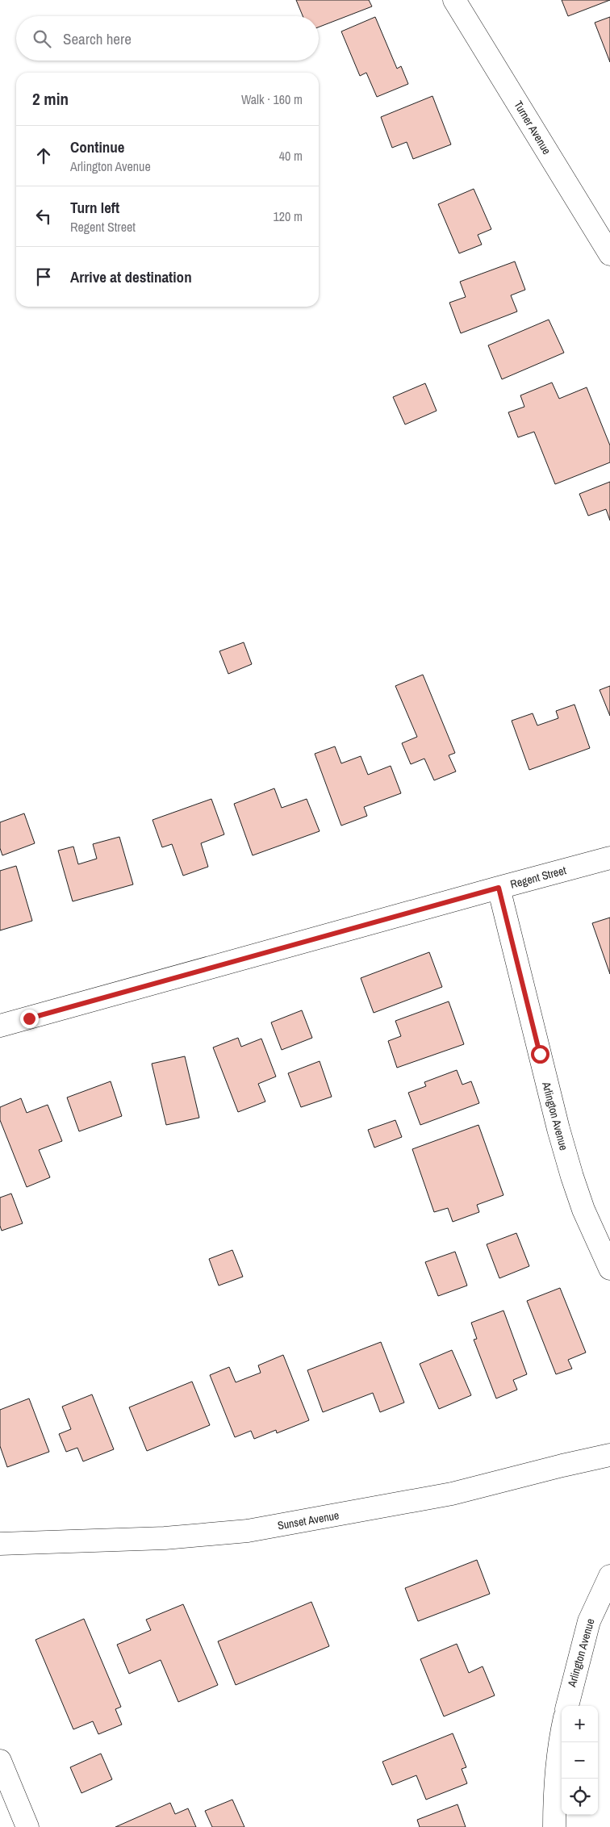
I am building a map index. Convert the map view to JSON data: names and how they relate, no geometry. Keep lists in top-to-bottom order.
{
  "streets": {
    "street": [
      "Turner Avenue",
      "Regent Street",
      "Arlington Avenue",
      "Sunset Avenue"
    ]
  },
  "crossings": [
    ["Regent Street", "Arlington Avenue"]
  ],
  "page": {
    "search": "Search here",
    "heading": ["2 min", "Walk · 160 m"],
    "list": [
      ["Continue", "Arlington Avenue", "40 m"],
      ["Turn left", "Regent Street", "120 m"],
      "Arrive at destination"
    ],
    "map_buttons": ["+", "−"]
  }
}
